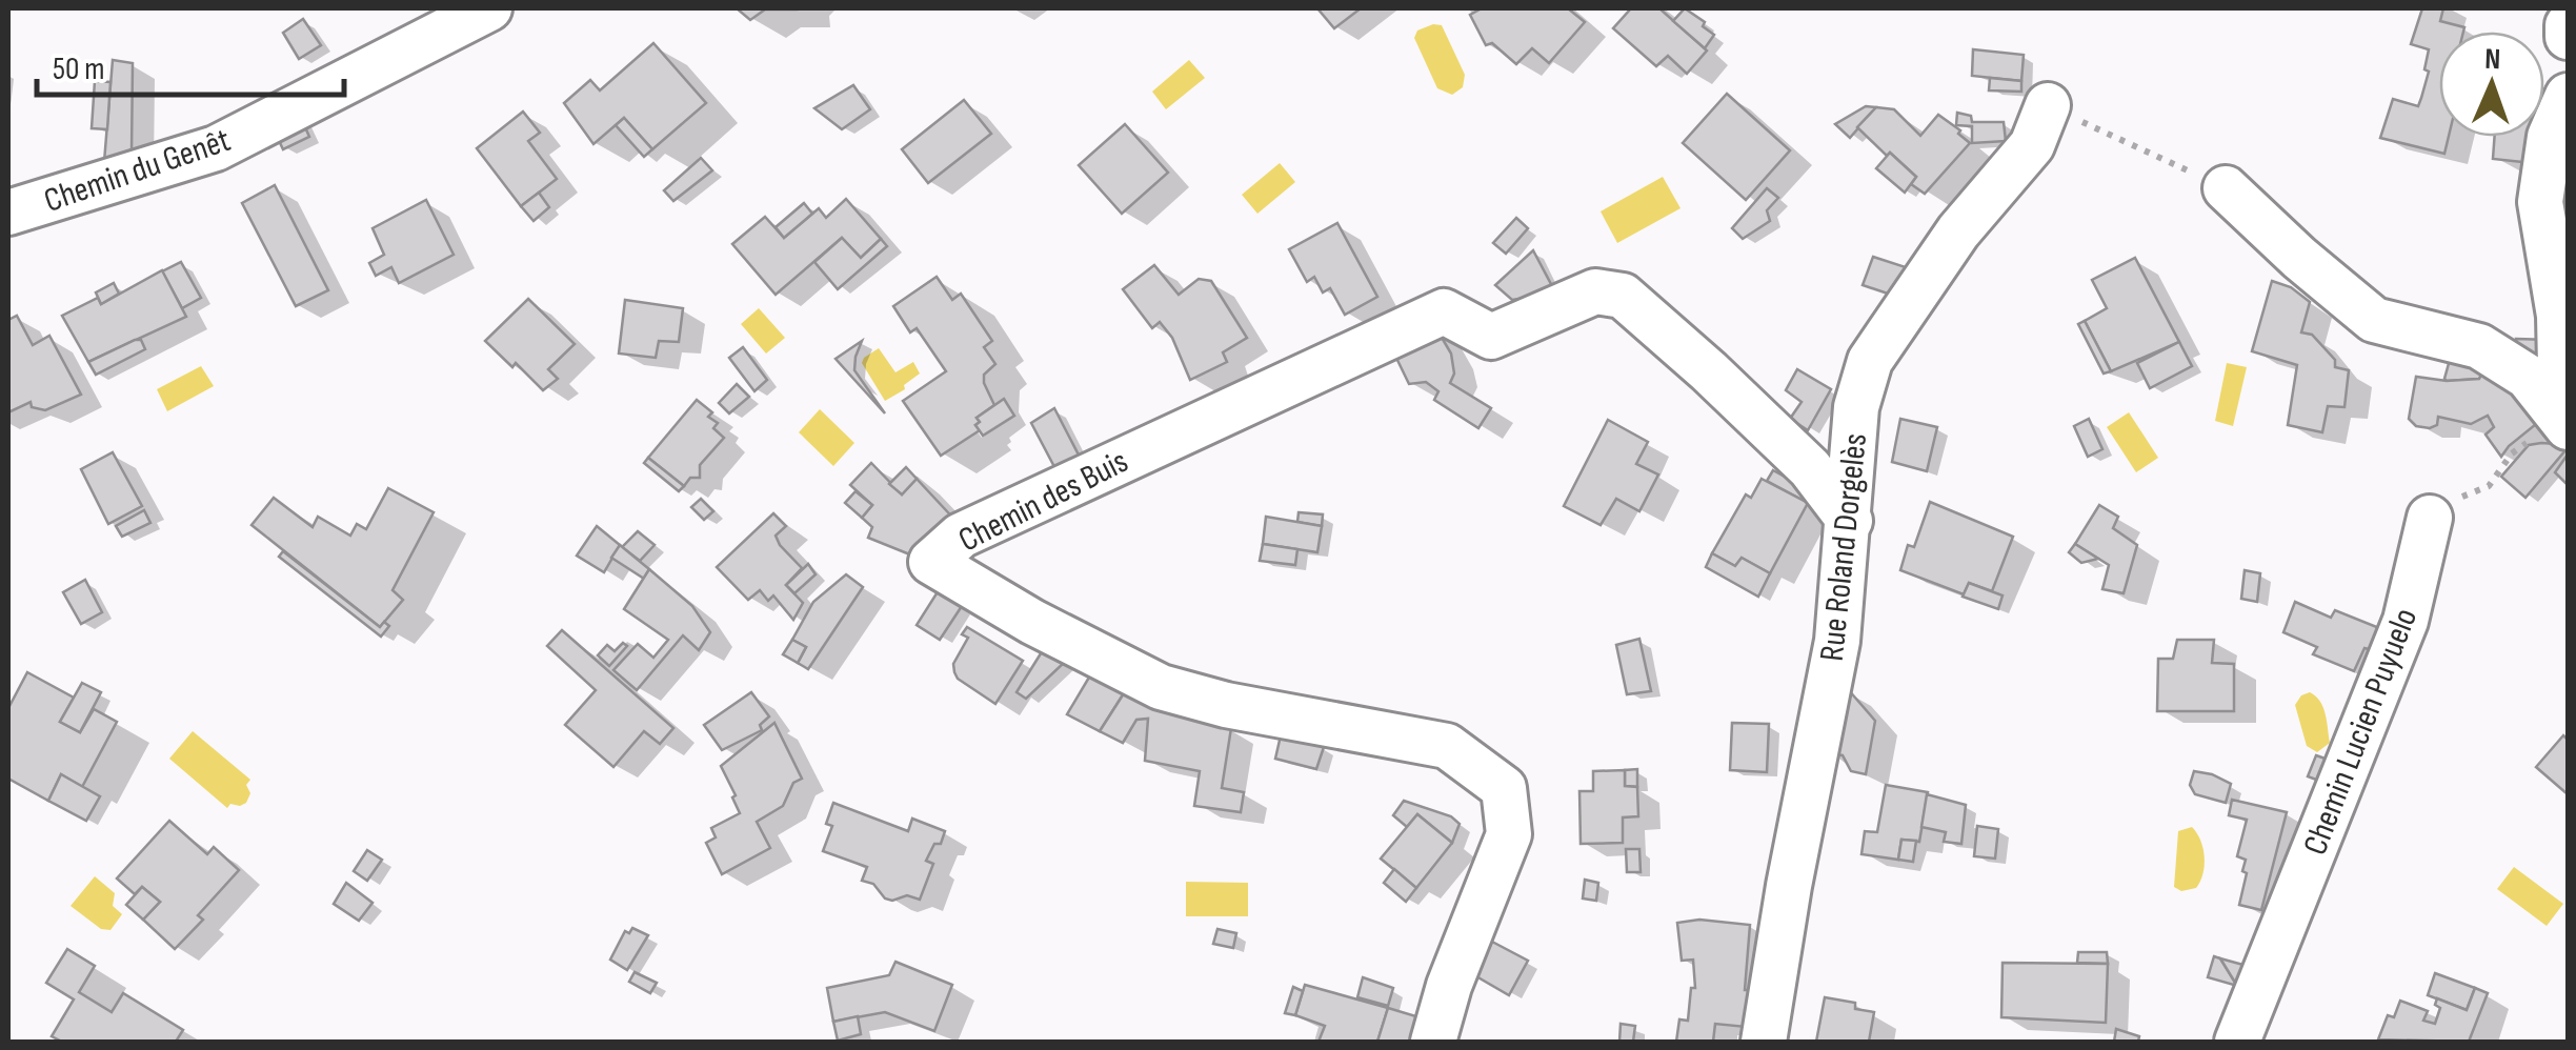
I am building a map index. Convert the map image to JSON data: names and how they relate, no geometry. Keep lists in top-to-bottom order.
{
  "streets": {
    "street": [
      "Chemin du Genêt",
      "Chemin des Buis",
      "Rue Roland Dorgelès",
      "Chemin Lucien Puyuelo"
    ]
  },
  "crossings": [
    ["Chemin des Buis", "Rue Roland Dorgelès"]
  ],
  "scale_bar": "50 m",
  "north": "top"
}
